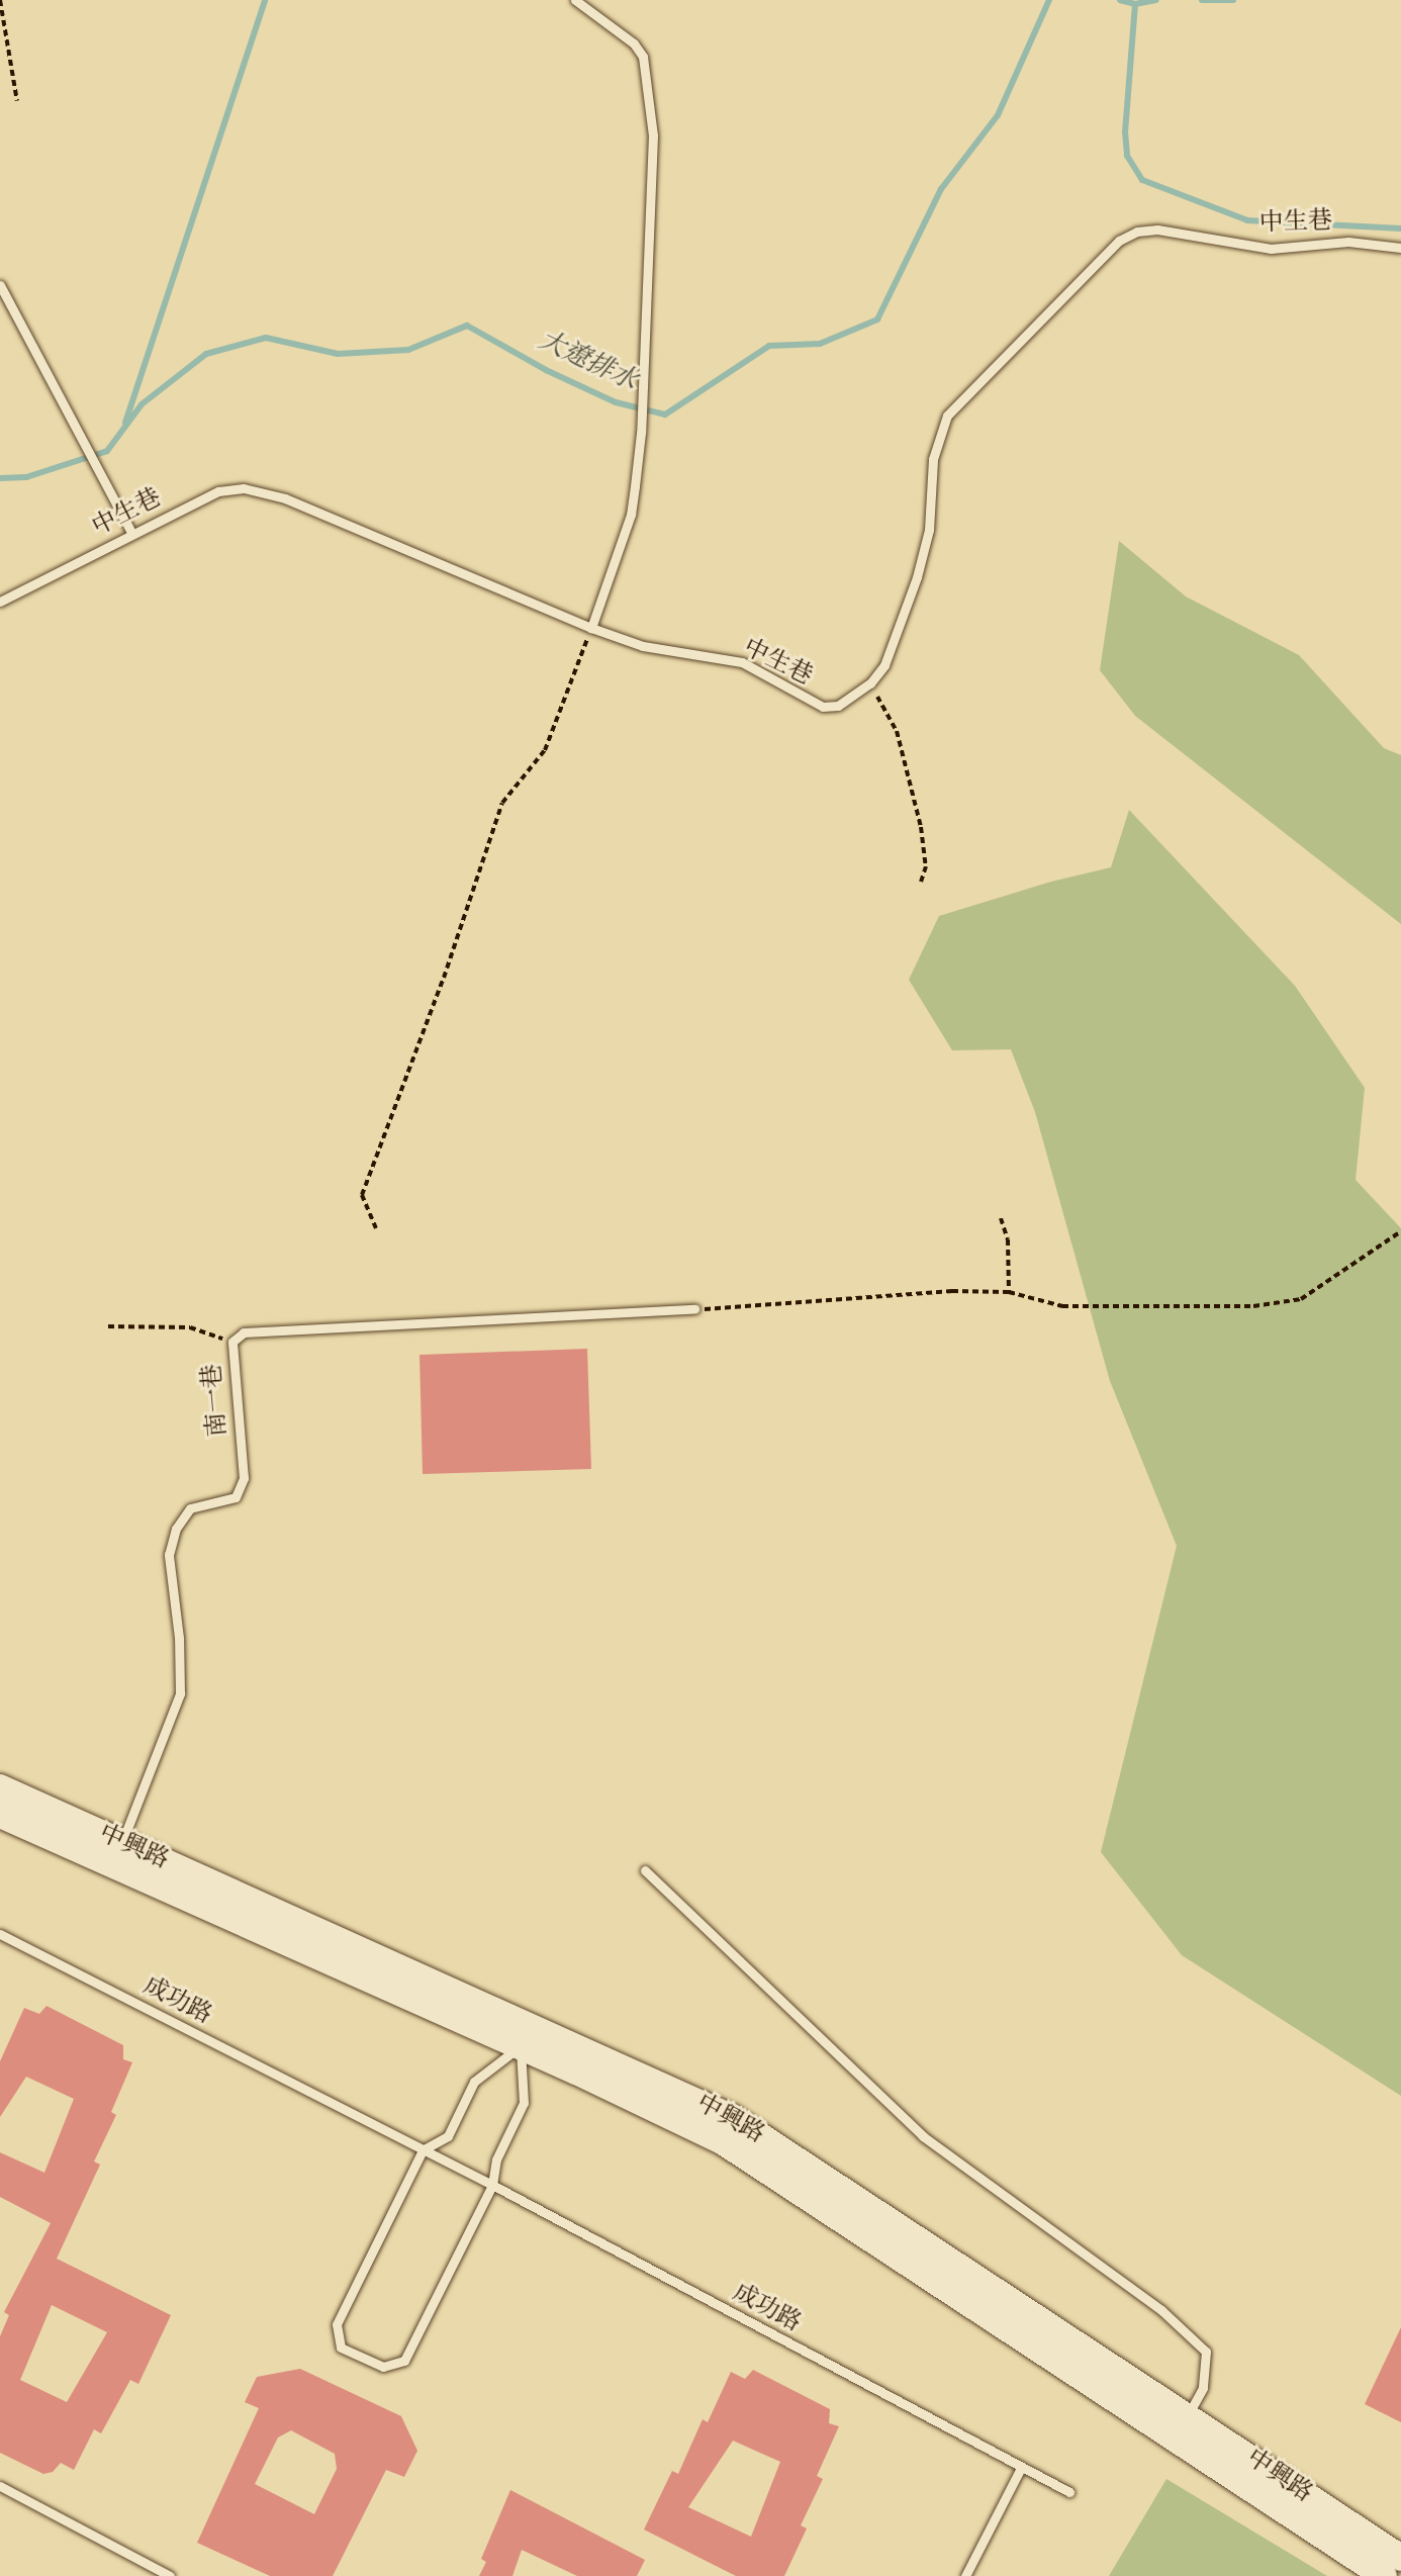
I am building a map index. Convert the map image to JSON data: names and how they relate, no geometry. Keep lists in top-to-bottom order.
{
  "streets": {
    "main road": ["中興路"],
    "lane": ["中生巷", "南一巷", "成功路"]
  },
  "crossings": [
    ["南一巷", "中興路"]
  ],
  "water": ["大遼排水"]
}
